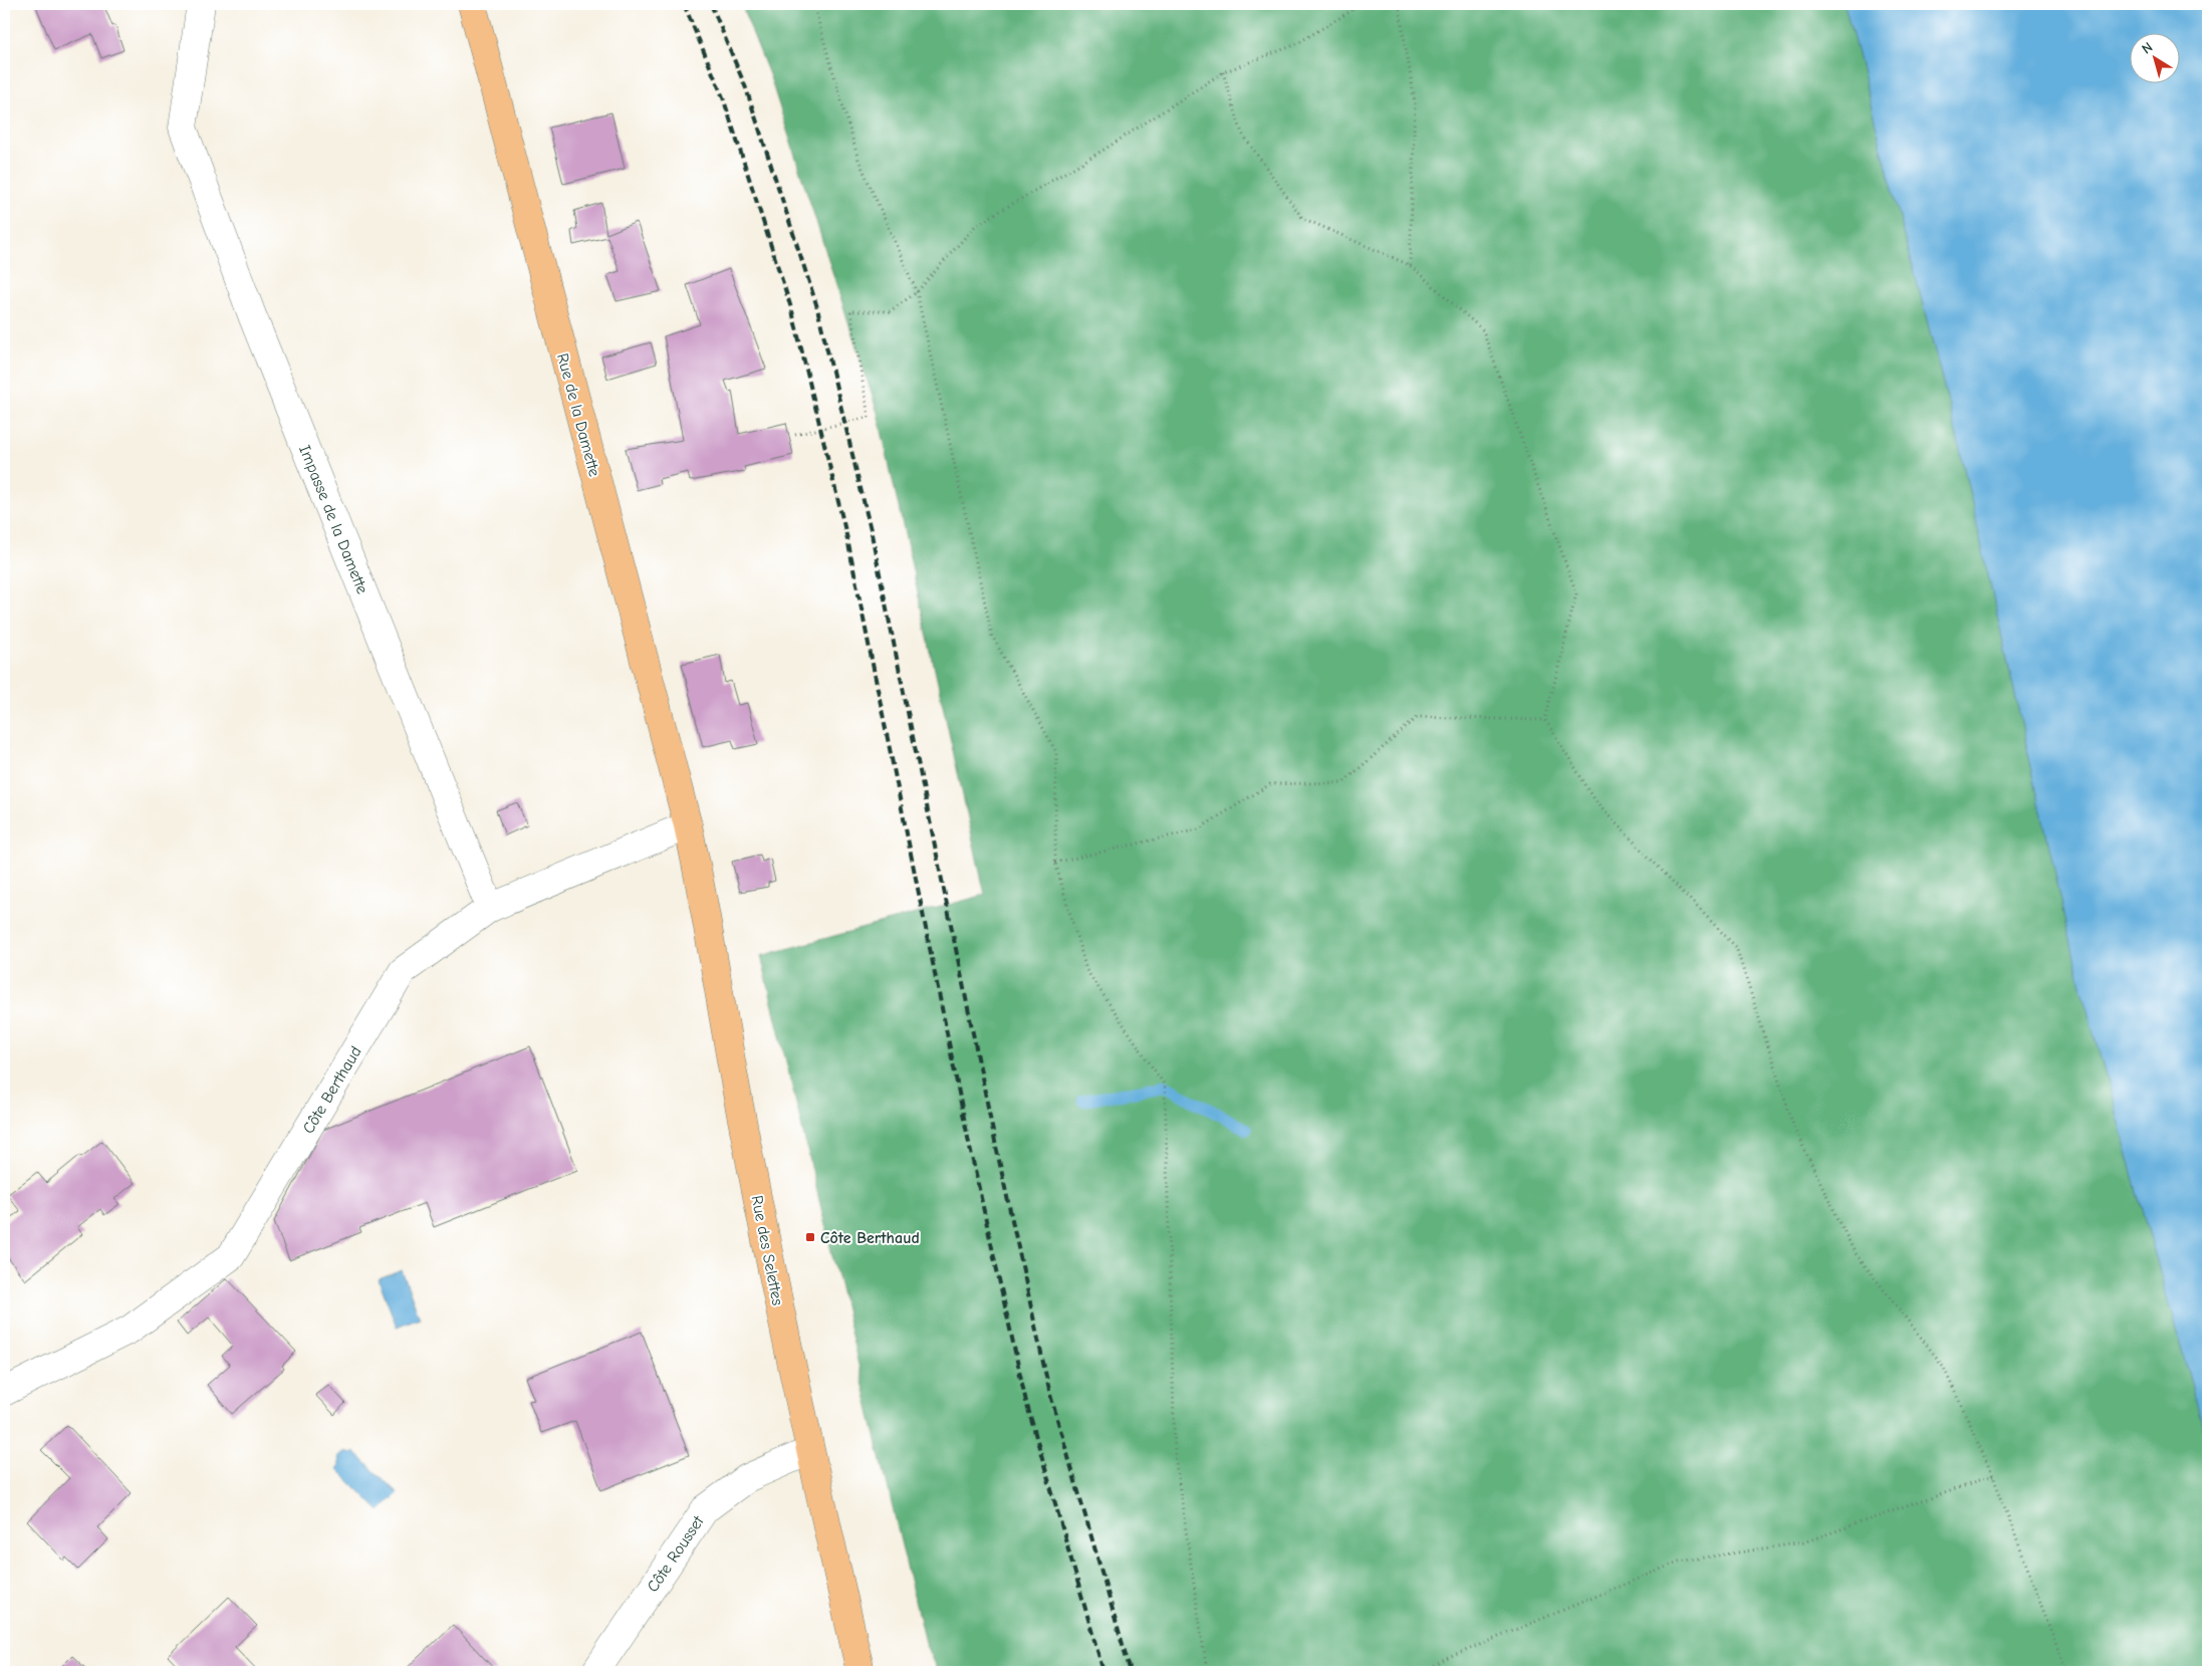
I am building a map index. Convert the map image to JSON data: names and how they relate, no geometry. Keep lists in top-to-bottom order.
{
  "streets": {
    "main road": ["Rue de la Damette", "Rue des Selettes"],
    "street": ["Impasse de la Damette", "Côte Berthaud", "Côte Rousset"]
  },
  "crossings": [
    ["Rue de la Damette", "Côte Berthaud"],
    ["Rue de la Damette", "Rue des Selettes"],
    ["Impasse de la Damette", "Côte Berthaud"],
    ["Côte Berthaud", "Rue des Selettes"],
    ["Rue des Selettes", "Côte Rousset"]
  ],
  "places": {
    "transit": ["Côte Berthaud"]
  },
  "north": "top left"
}
